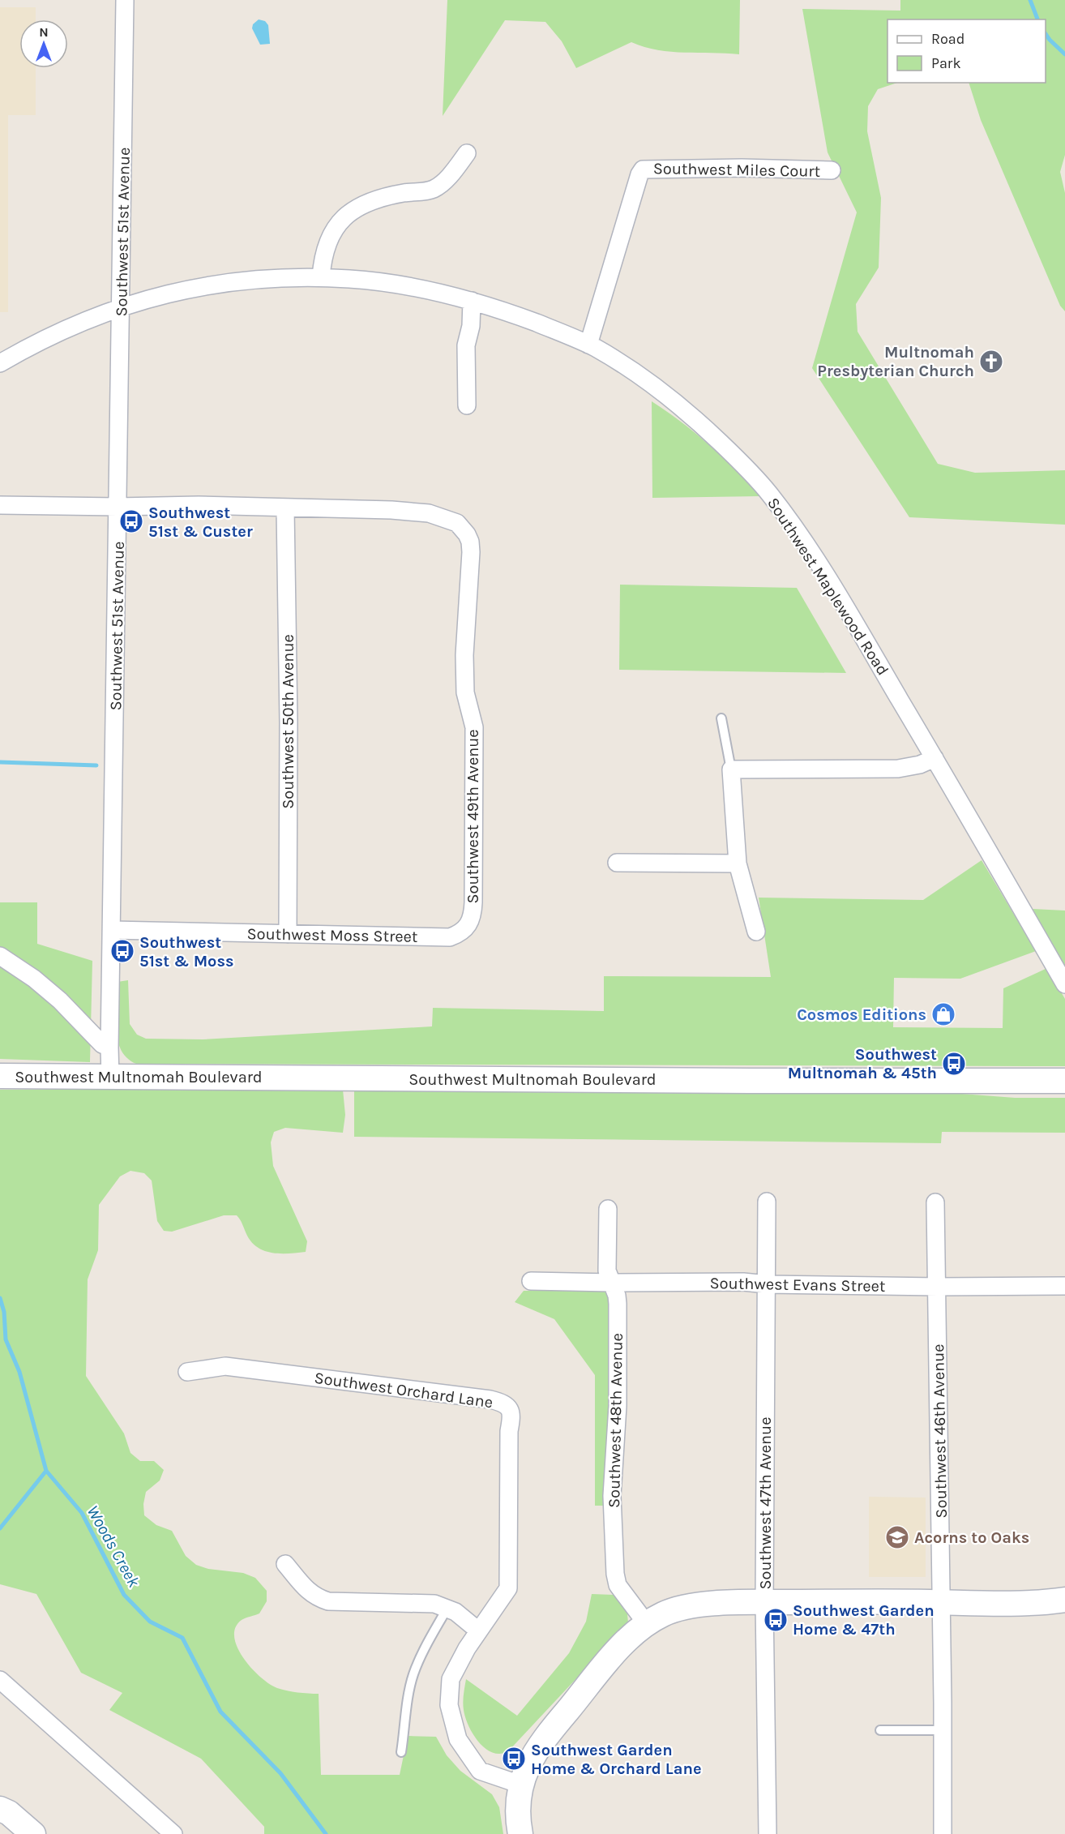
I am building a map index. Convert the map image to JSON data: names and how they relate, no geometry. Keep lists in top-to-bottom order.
{
  "streets": {
    "main road": ["Southwest Multnomah Boulevard"],
    "street": [
      "Southwest Miles Court",
      "Southwest 51st Avenue",
      "Southwest Maplewood Road",
      "Southwest 50th Avenue",
      "Southwest 49th Avenue",
      "Southwest Moss Street",
      "Southwest Evans Street",
      "Southwest Orchard Lane",
      "Southwest 48th Avenue",
      "Southwest 46th Avenue",
      "Southwest 47th Avenue"
    ]
  },
  "crossings": [
    ["Southwest Miles Court", "Southwest Maplewood Road"],
    ["Southwest 51st Avenue", "Southwest Maplewood Road"],
    ["Southwest 51st Avenue", "Southwest Moss Street"],
    ["Southwest 51st Avenue", "Southwest Multnomah Boulevard"],
    ["Southwest 50th Avenue", "Southwest 49th Avenue"],
    ["Southwest 50th Avenue", "Southwest Moss Street"],
    ["Southwest 49th Avenue", "Southwest Moss Street"],
    ["Southwest Evans Street", "Southwest 48th Avenue"],
    ["Southwest Evans Street", "Southwest 46th Avenue"],
    ["Southwest Evans Street", "Southwest 47th Avenue"]
  ],
  "water": ["Woods Creek"],
  "places": {
    "church": ["Multnomah Presbyterian Church"],
    "bus stop": [
      "Southwest 51st & Custer",
      "Southwest 51st & Moss",
      "Southwest Multnomah & 45th",
      "Southwest Garden Home & 47th",
      "Southwest Garden Home & Orchard Lane"
    ],
    "shop": ["Cosmos Editions"],
    "school or university": ["Acorns to Oaks"]
  },
  "legend": ["Road", "Park"],
  "north": "top"
}
